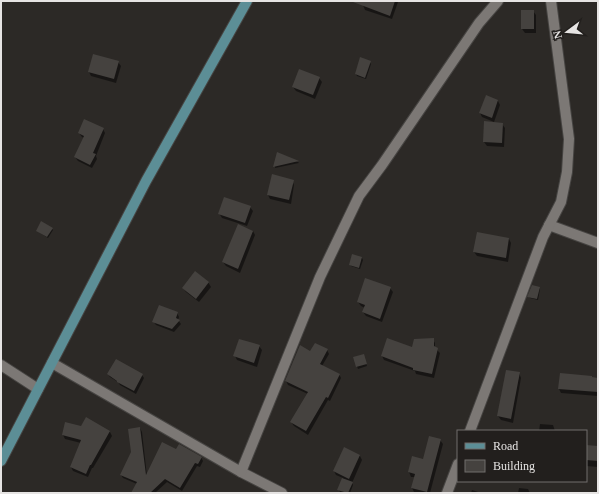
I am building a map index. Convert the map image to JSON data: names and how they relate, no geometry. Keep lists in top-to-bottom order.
{
  "legend": ["Road", "Building"],
  "north": "left"
}
